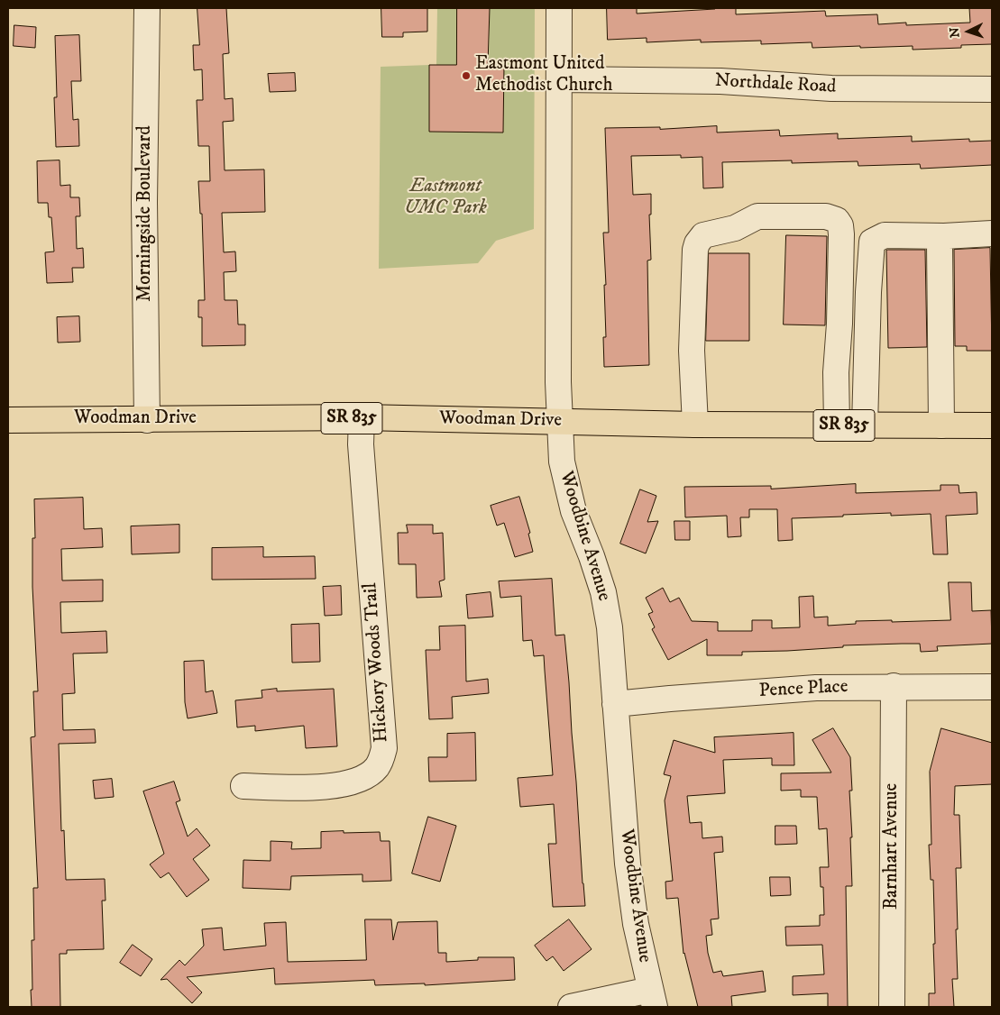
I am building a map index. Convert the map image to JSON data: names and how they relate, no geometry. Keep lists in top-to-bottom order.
{
  "streets": {
    "main road": ["SR 835", "Woodman Drive"],
    "street": [
      "Northdale Road",
      "Morningside Boulevard",
      "Woodbine Avenue",
      "Hickory Woods Trail",
      "Pence Place",
      "Barnhart Avenue"
    ]
  },
  "crossings": [
    ["Northdale Road", "Woodbine Avenue"],
    ["Morningside Boulevard", "Woodman Drive"],
    ["Woodman Drive", "Woodbine Avenue"],
    ["Woodman Drive", "Hickory Woods Trail"],
    ["Woodbine Avenue", "Pence Place"],
    ["Pence Place", "Barnhart Avenue"]
  ],
  "parks": ["Eastmont UMC Park"],
  "places": ["Eastmont United Methodist Church"],
  "north": "left"
}
